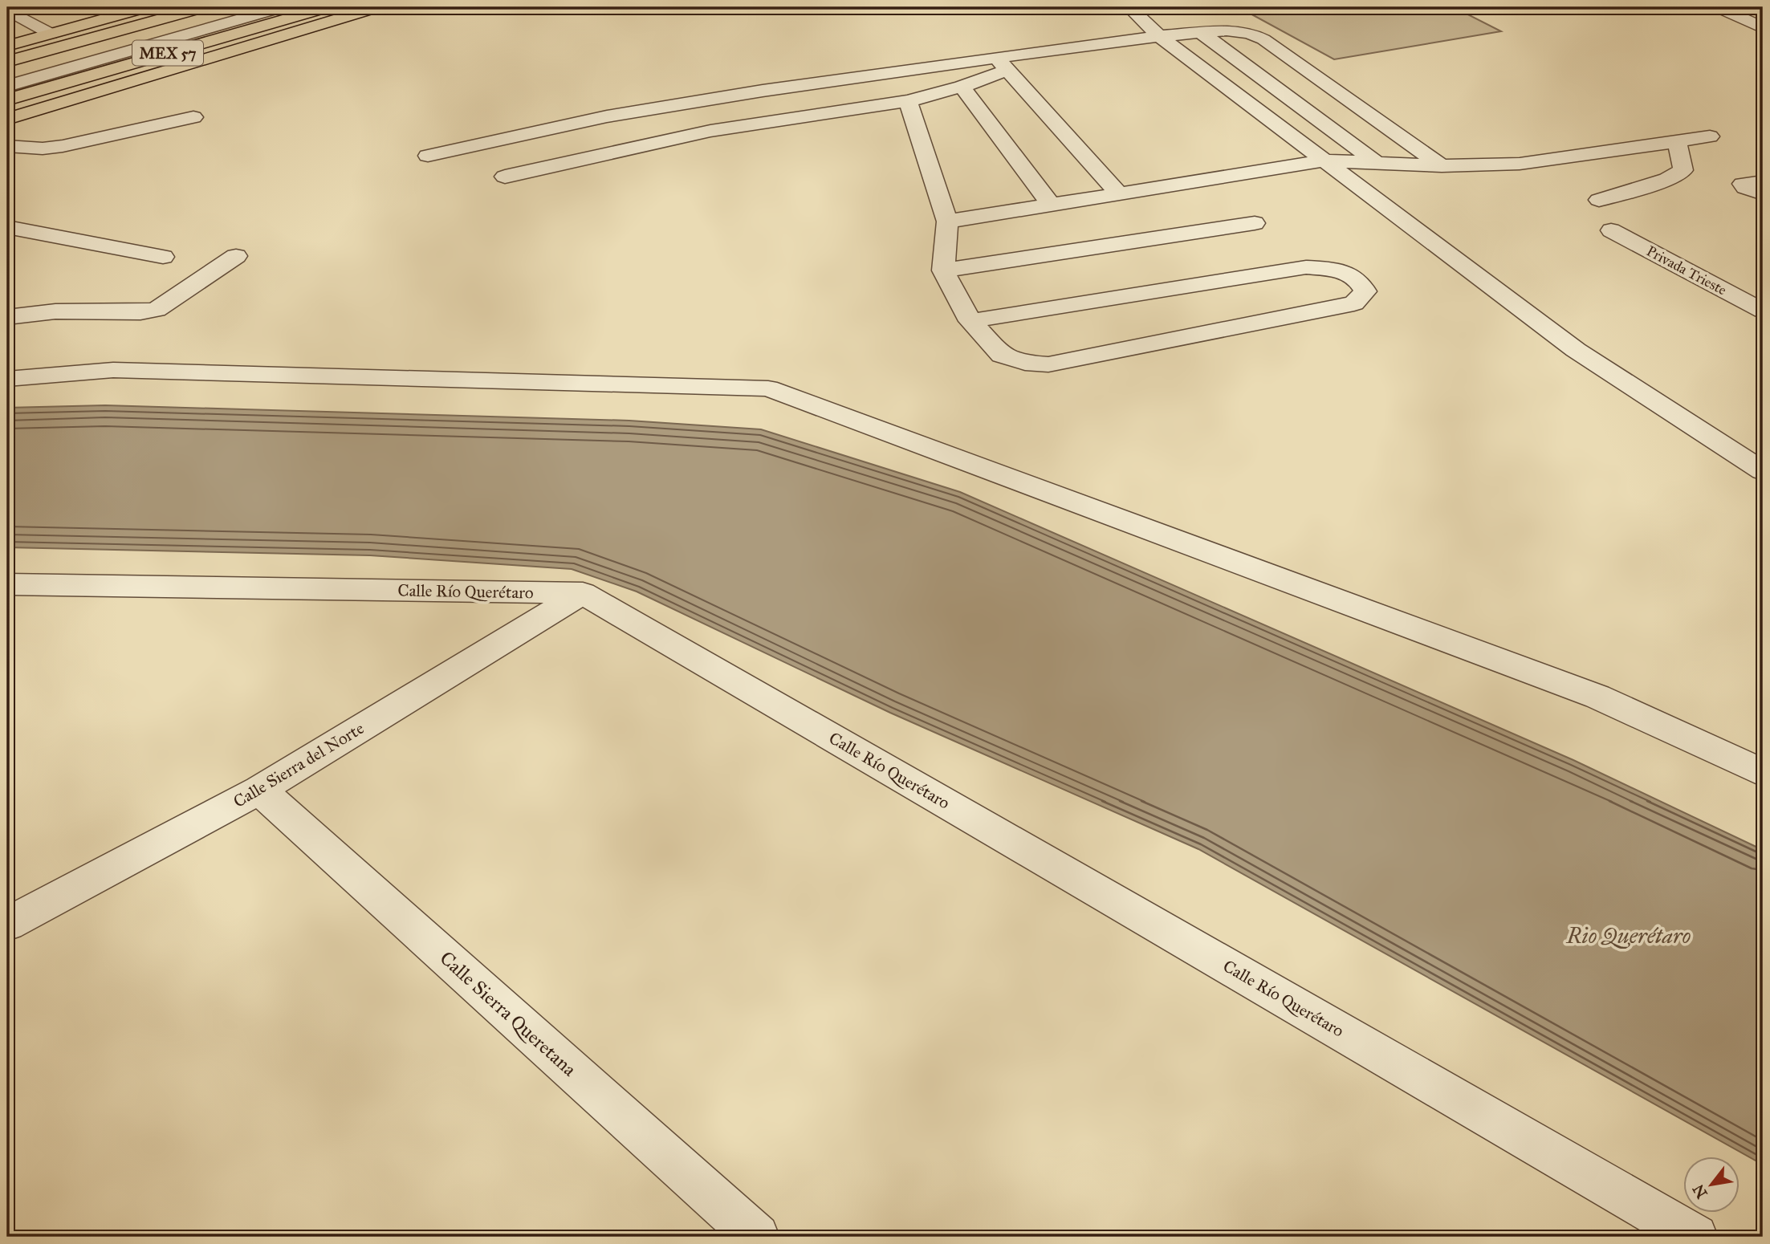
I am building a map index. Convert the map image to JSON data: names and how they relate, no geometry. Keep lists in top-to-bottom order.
{
  "streets": {
    "main road": ["MEX 57"],
    "street": [
      "Privada Trieste",
      "Calle Río Querétaro",
      "Calle Sierra del Norte",
      "Calle Sierra Queretana"
    ]
  },
  "crossings": [
    ["Calle Río Querétaro", "Calle Sierra del Norte"],
    ["Calle Sierra del Norte", "Calle Sierra Queretana"]
  ],
  "water": ["Rio Querétaro"],
  "north": "bottom left"
}
